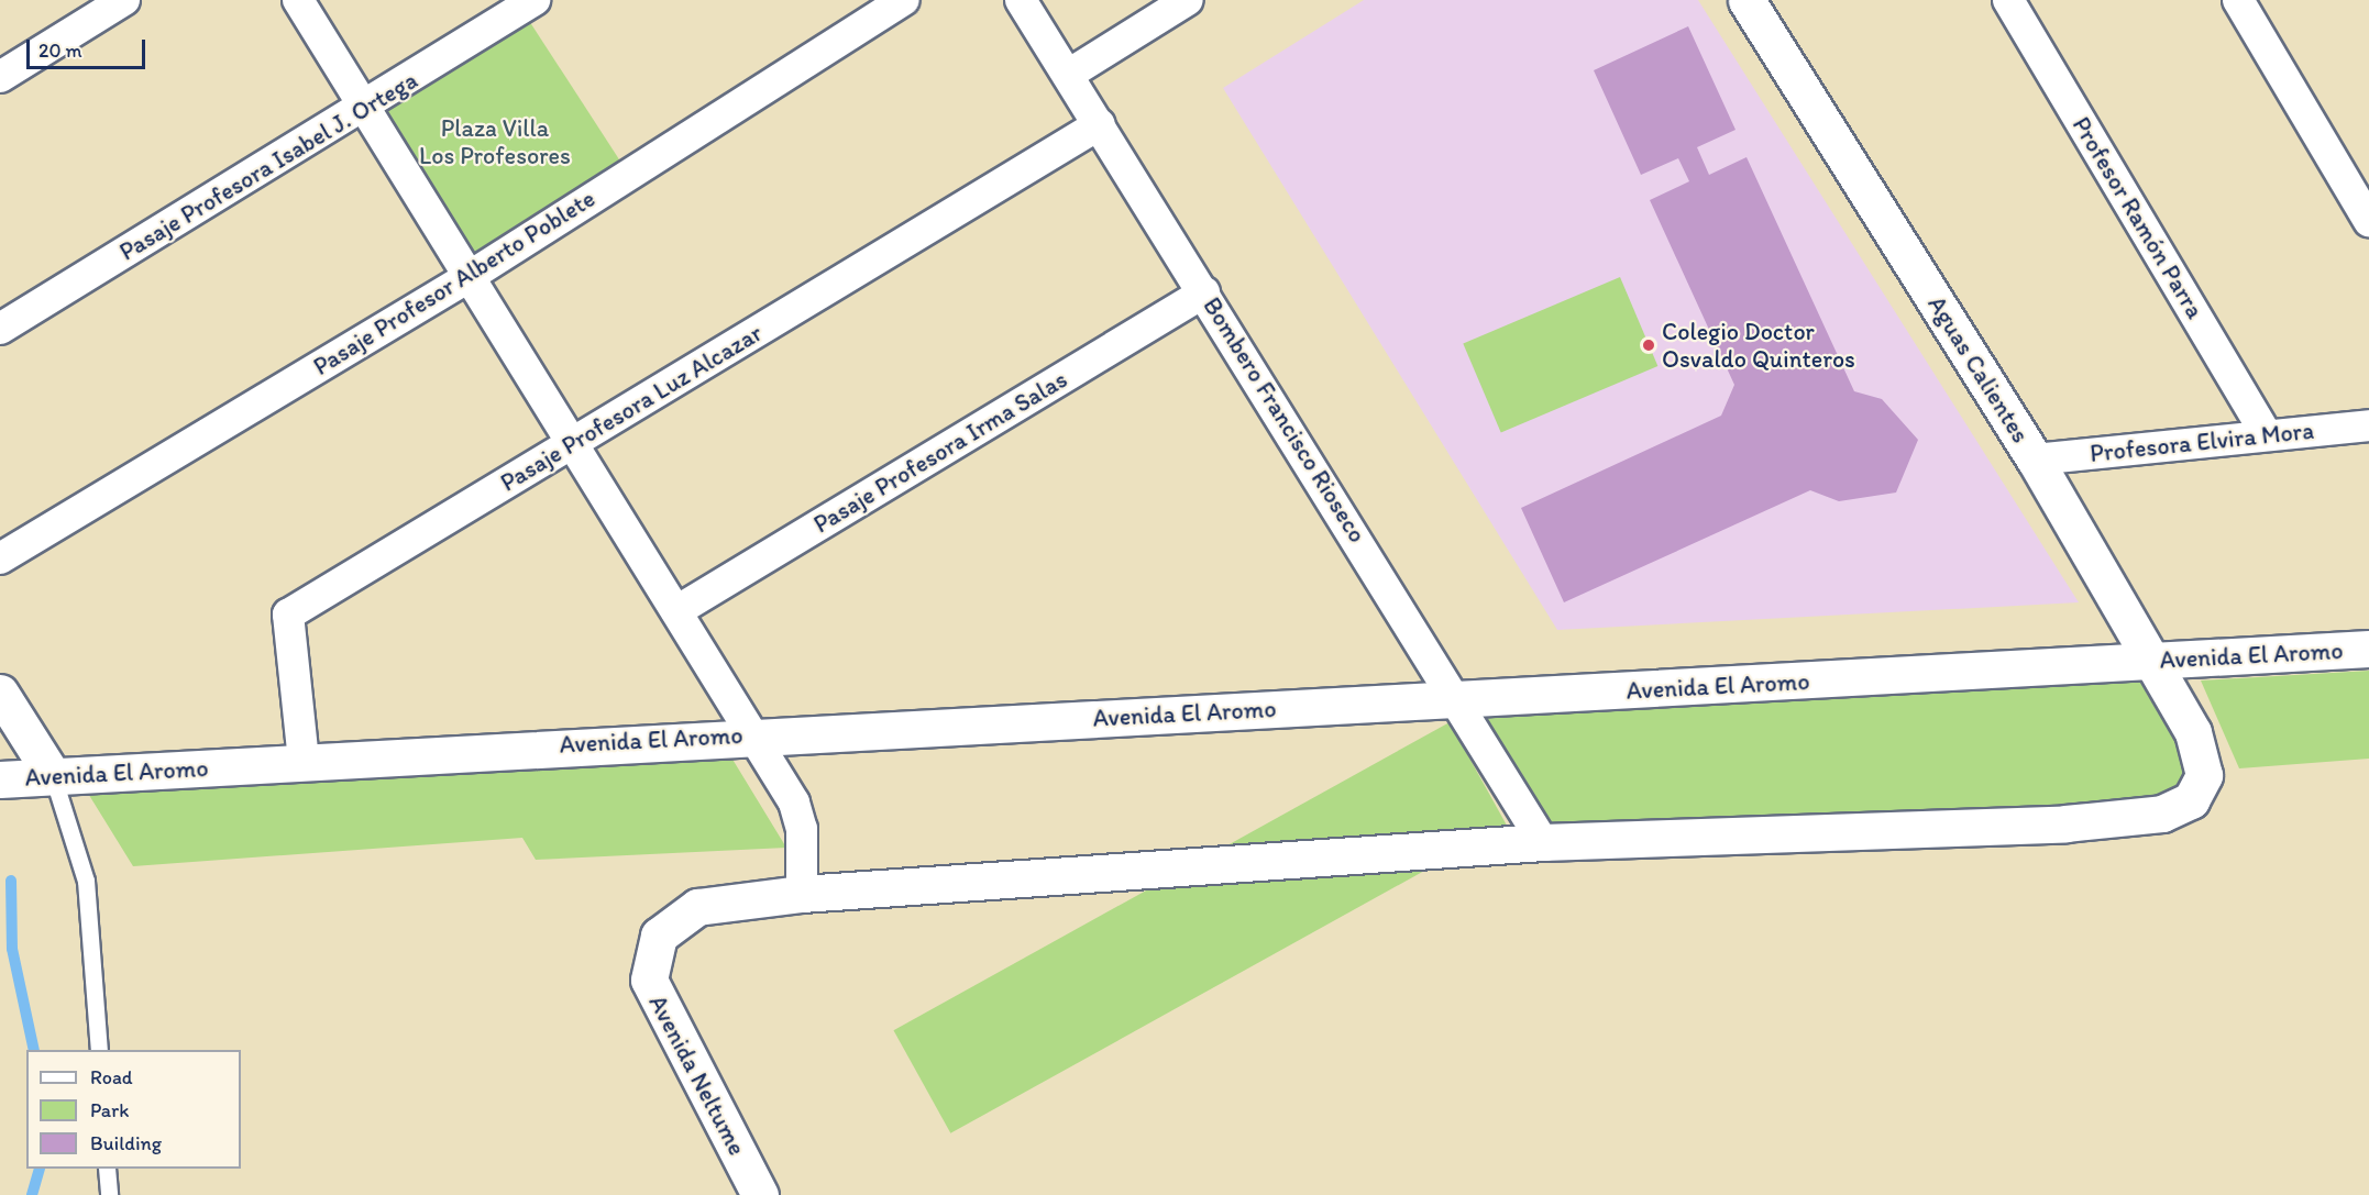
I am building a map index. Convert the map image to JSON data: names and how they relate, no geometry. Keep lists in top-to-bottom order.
{
  "streets": {
    "street": [
      "Pasaje Profesora Isabel J. Ortega",
      "Profesor Ramón Parra",
      "Pasaje Profesor Alberto Poblete",
      "Aguas Calientes",
      "Pasaje Profesora Luz Alcazar",
      "Bombero Francisco Rioseco",
      "Profesora Elvira Mora",
      "Pasaje Profesora Irma Salas",
      "Avenida El Aromo",
      "Avenida Neltume"
    ]
  },
  "crossings": [
    ["Profesor Ramón Parra", "Profesora Elvira Mora"],
    ["Aguas Calientes", "Bombero Francisco Rioseco"],
    ["Aguas Calientes", "Profesora Elvira Mora"],
    ["Aguas Calientes", "Avenida El Aromo"],
    ["Pasaje Profesora Luz Alcazar", "Bombero Francisco Rioseco"],
    ["Pasaje Profesora Luz Alcazar", "Avenida El Aromo"],
    ["Bombero Francisco Rioseco", "Pasaje Profesora Irma Salas"],
    ["Bombero Francisco Rioseco", "Avenida El Aromo"]
  ],
  "parks": ["Plaza Villa Los Profesores"],
  "places": ["Colegio Doctor Osvaldo Quinteros"],
  "legend": ["Road", "Park", "Building"],
  "scale_bar": "20 m"
}
